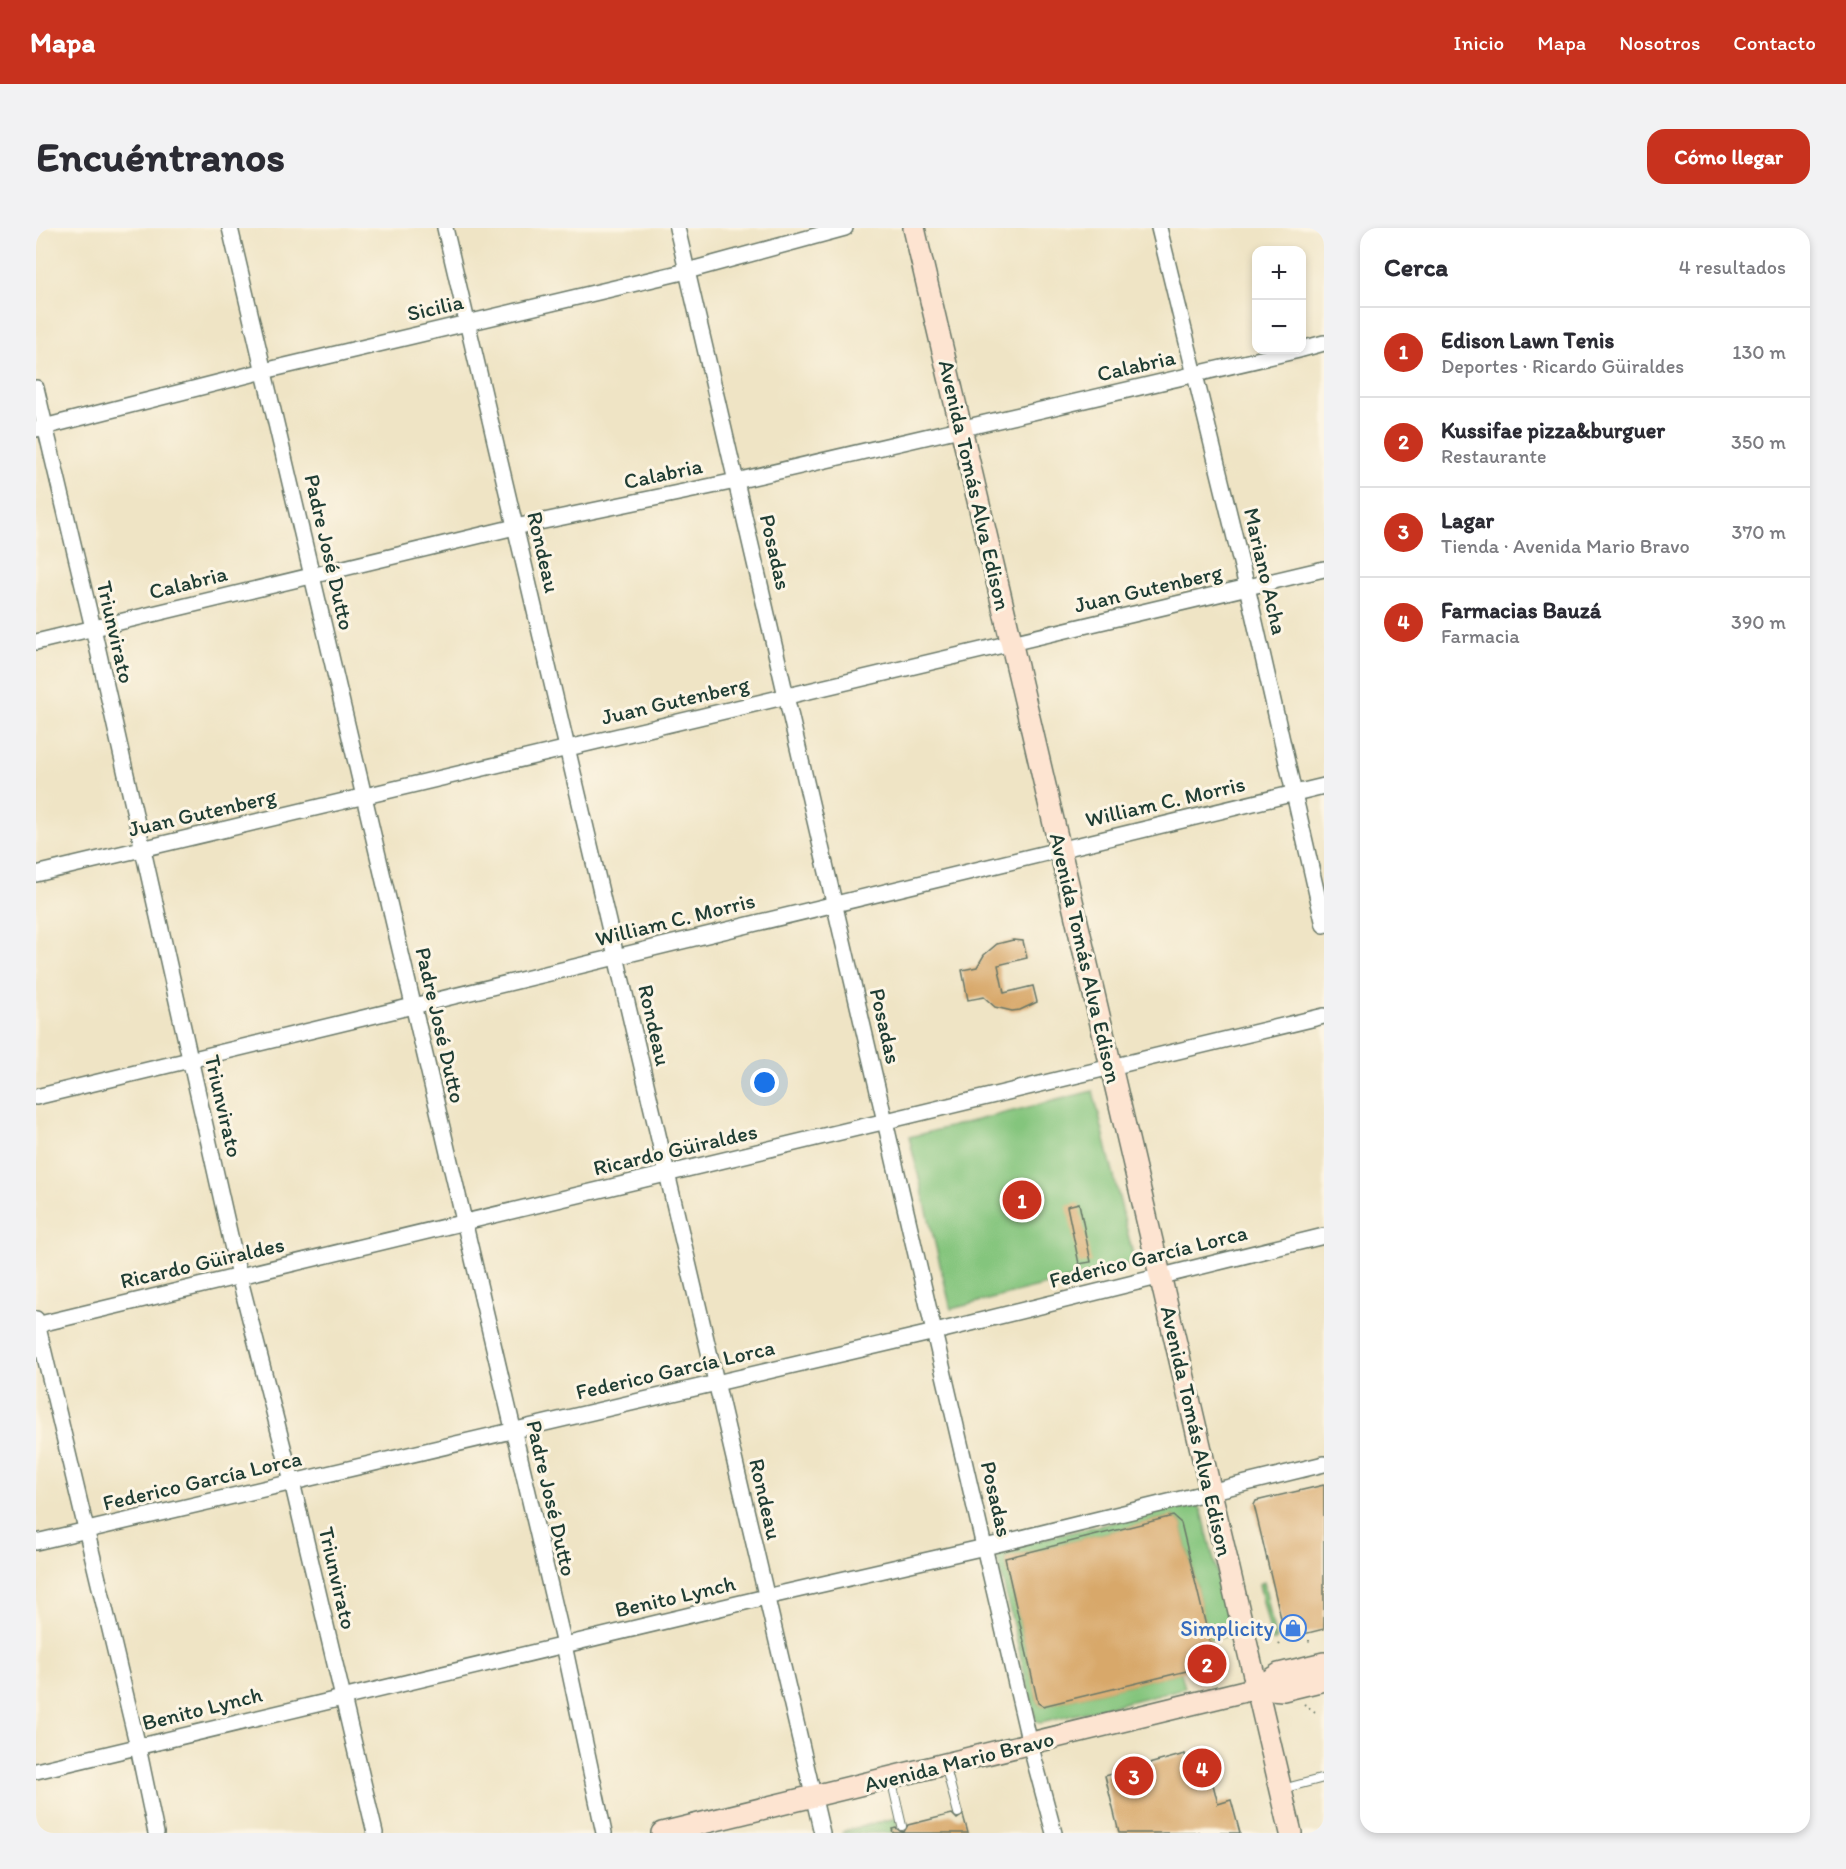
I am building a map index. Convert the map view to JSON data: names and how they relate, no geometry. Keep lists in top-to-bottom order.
{
  "streets": {
    "main road": ["Avenida Tomás Alva Edison", "Avenida Mario Bravo"],
    "street": [
      "Sicilia",
      "Calabria",
      "Padre José Dutto",
      "Rondeau",
      "Posadas",
      "Mariano Acha",
      "Juan Gutenberg",
      "Triunvirato",
      "William C. Morris",
      "Ricardo Güiraldes",
      "Federico García Lorca",
      "Benito Lynch"
    ]
  },
  "crossings": [
    ["Sicilia", "Padre José Dutto"],
    ["Sicilia", "Rondeau"],
    ["Sicilia", "Posadas"],
    ["Sicilia", "Triunvirato"],
    ["Calabria", "Avenida Tomás Alva Edison"],
    ["Calabria", "Padre José Dutto"],
    ["Calabria", "Rondeau"],
    ["Calabria", "Posadas"],
    ["Calabria", "Mariano Acha"],
    ["Calabria", "Triunvirato"],
    ["Avenida Tomás Alva Edison", "Juan Gutenberg"],
    ["Avenida Tomás Alva Edison", "William C. Morris"],
    ["Avenida Tomás Alva Edison", "Ricardo Güiraldes"],
    ["Avenida Tomás Alva Edison", "Federico García Lorca"],
    ["Avenida Tomás Alva Edison", "Benito Lynch"],
    ["Avenida Tomás Alva Edison", "Avenida Mario Bravo"],
    ["Padre José Dutto", "Juan Gutenberg"],
    ["Padre José Dutto", "William C. Morris"],
    ["Padre José Dutto", "Ricardo Güiraldes"],
    ["Padre José Dutto", "Federico García Lorca"],
    ["Padre José Dutto", "Benito Lynch"],
    ["Rondeau", "Juan Gutenberg"],
    ["Rondeau", "William C. Morris"],
    ["Rondeau", "Ricardo Güiraldes"],
    ["Rondeau", "Federico García Lorca"],
    ["Rondeau", "Benito Lynch"],
    ["Rondeau", "Avenida Mario Bravo"],
    ["Posadas", "Juan Gutenberg"],
    ["Posadas", "William C. Morris"],
    ["Posadas", "Ricardo Güiraldes"],
    ["Posadas", "Federico García Lorca"],
    ["Posadas", "Benito Lynch"],
    ["Posadas", "Avenida Mario Bravo"],
    ["Mariano Acha", "Juan Gutenberg"],
    ["Mariano Acha", "William C. Morris"],
    ["Juan Gutenberg", "Triunvirato"],
    ["Triunvirato", "William C. Morris"],
    ["Triunvirato", "Ricardo Güiraldes"],
    ["Triunvirato", "Federico García Lorca"],
    ["Triunvirato", "Benito Lynch"]
  ],
  "places": {
    "shop": ["Simplicity"]
  },
  "page": {
    "header": "Mapa",
    "nav": [
      "Inicio",
      "Mapa",
      "Nosotros",
      "Contacto"
    ],
    "buttons": "Cómo llegar",
    "title": "Encuéntranos",
    "heading": ["Cerca", "4 resultados"],
    "map_buttons": ["+", "−"],
    "list": [
      {
        "mark": "1",
        "name": "Edison Lawn Tenis",
        "note": "Deportes · Ricardo Güiraldes",
        "value": "130 m"
      },
      {
        "mark": "2",
        "name": "Kussifae pizza&burguer",
        "note": "Restaurante",
        "value": "350 m"
      },
      {
        "mark": "3",
        "name": "Lagar",
        "note": "Tienda · Avenida Mario Bravo",
        "value": "370 m"
      },
      {
        "mark": "4",
        "name": "Farmacias Bauzá",
        "note": "Farmacia",
        "value": "390 m"
      }
    ],
    "pins": [
      "1",
      "2",
      "4",
      "3"
    ]
  }
}
